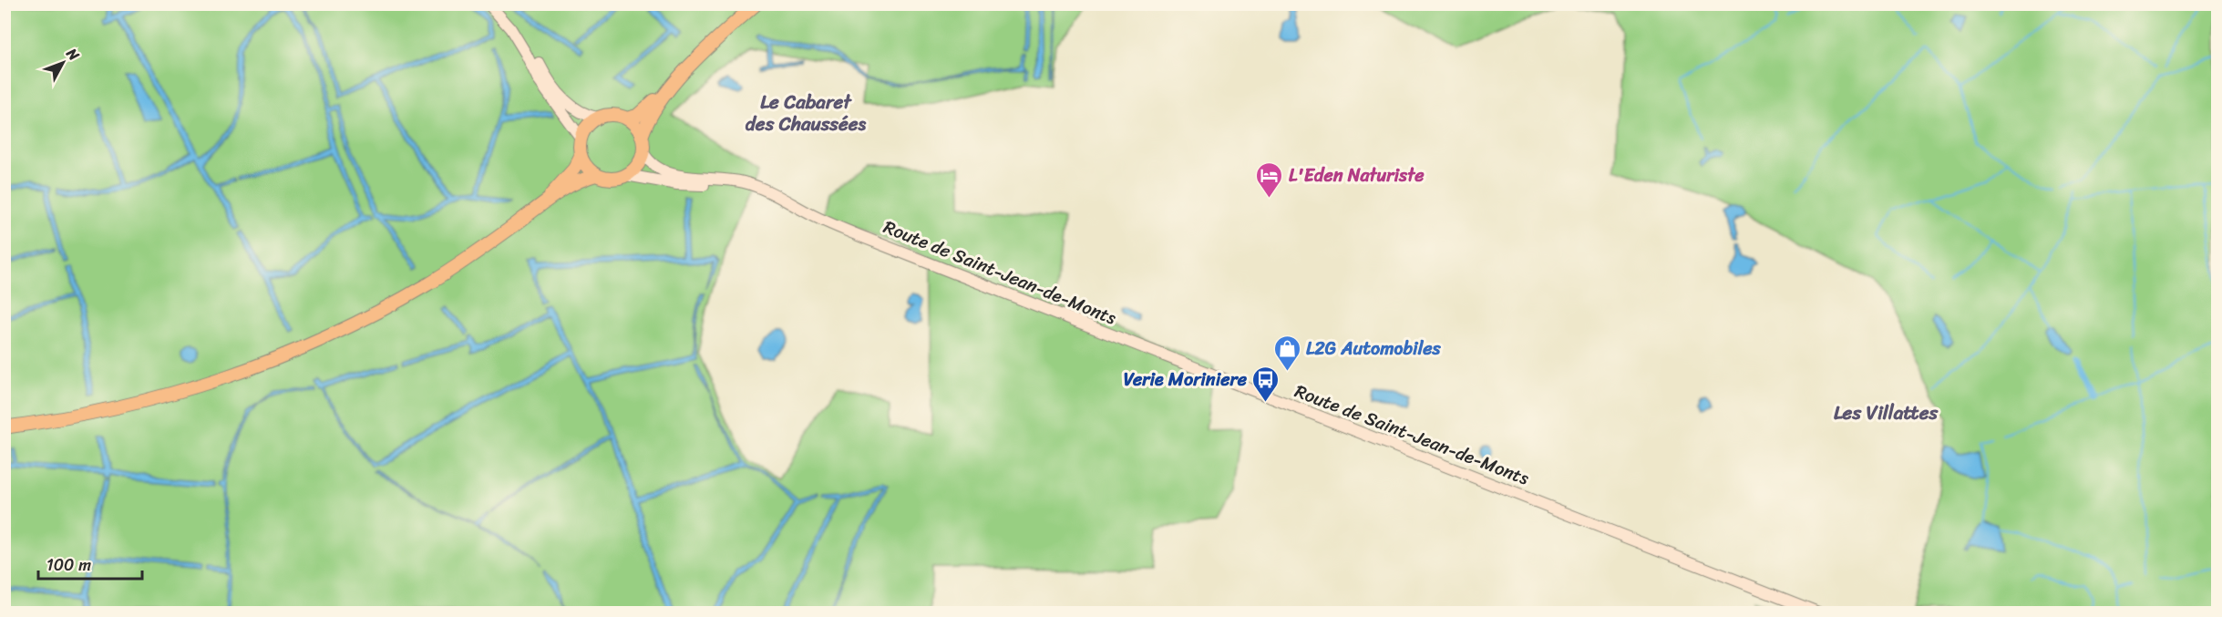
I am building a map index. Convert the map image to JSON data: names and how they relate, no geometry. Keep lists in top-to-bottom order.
{
  "streets": {
    "main road": ["Route de Saint-Jean-de-Monts"]
  },
  "districts": ["Le Cabaret des Chaussées", "Les Villattes"],
  "places": {
    "hotel": ["L'Eden Naturiste"],
    "shop": ["L2G Automobiles"],
    "bus stop": ["Verie Moriniere"]
  },
  "scale_bar": "100 m",
  "north": "top right"
}
